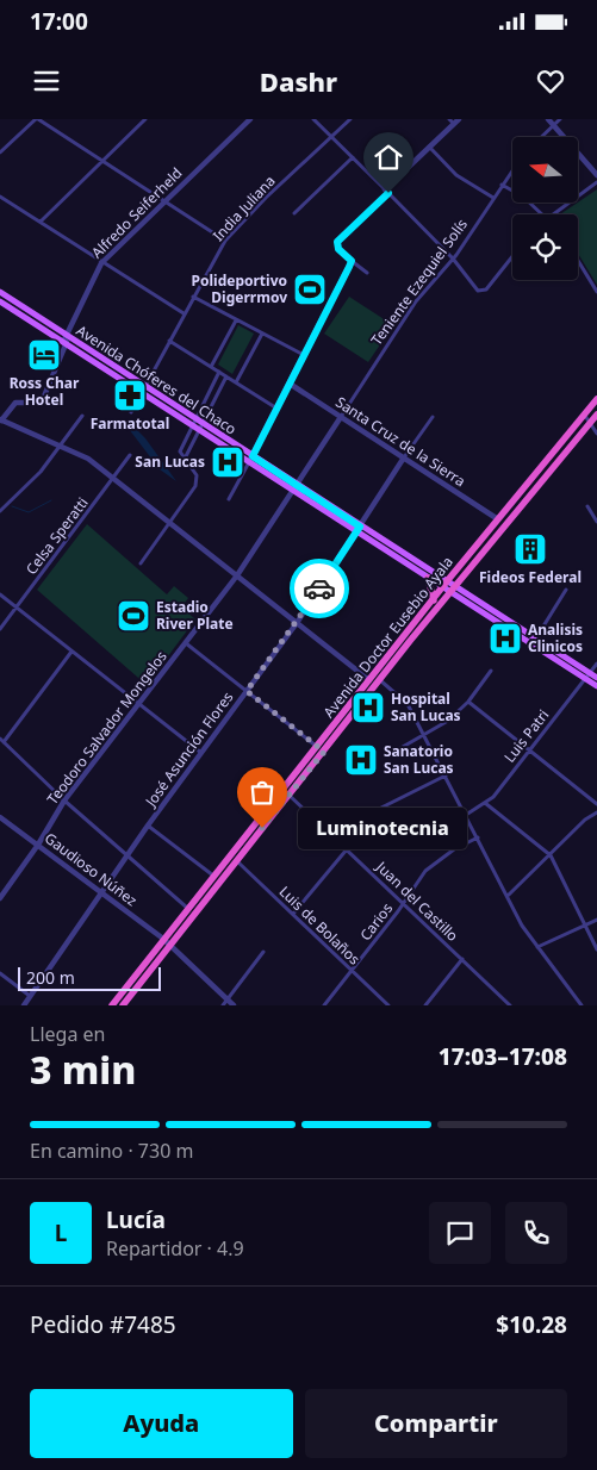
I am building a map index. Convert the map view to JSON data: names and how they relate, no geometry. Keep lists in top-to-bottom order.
{
  "streets": {
    "highway": ["Avenida Doctor Eusebio Ayala"],
    "main road": ["Avenida Chóferes del Chaco"],
    "street": [
      "India Juliana",
      "Alfredo Seiferheld",
      "Teniente Ezequiel Solís",
      "Santa Cruz de la Sierra",
      "Celsa Speratti",
      "Teodoro Salvador Mongelos",
      "Luis Patri",
      "José Asunción Flores",
      "Gaudioso Núñez",
      "Juan del Castillo",
      "Carios",
      "Luis de Bolaños"
    ]
  },
  "crossings": [
    ["India Juliana", "Avenida Chóferes del Chaco"],
    ["Alfredo Seiferheld", "Avenida Chóferes del Chaco"],
    ["Teniente Ezequiel Solís", "Avenida Chóferes del Chaco"],
    ["Teniente Ezequiel Solís", "Santa Cruz de la Sierra"],
    ["Teniente Ezequiel Solís", "Teodoro Salvador Mongelos"],
    ["Avenida Chóferes del Chaco", "Avenida Doctor Eusebio Ayala"],
    ["Avenida Chóferes del Chaco", "Teodoro Salvador Mongelos"],
    ["Avenida Chóferes del Chaco", "José Asunción Flores"],
    ["Santa Cruz de la Sierra", "Avenida Doctor Eusebio Ayala"],
    ["Santa Cruz de la Sierra", "José Asunción Flores"],
    ["Avenida Doctor Eusebio Ayala", "Gaudioso Núñez"],
    ["Avenida Doctor Eusebio Ayala", "Juan del Castillo"],
    ["Avenida Doctor Eusebio Ayala", "Luis de Bolaños"],
    ["Teodoro Salvador Mongelos", "Gaudioso Núñez"],
    ["José Asunción Flores", "Gaudioso Núñez"],
    ["Juan del Castillo", "Carios"],
    ["Carios", "Luis de Bolaños"]
  ],
  "places": {
    "sports": ["Polideportivo Digerrmov", "Estadio River Plate"],
    "hotel": ["Ross Char Hotel"],
    "pharmacy": ["Farmatotal"],
    "hospital": [
      "San Lucas",
      "Analisis Clinicos",
      "Hospital San Lucas",
      "Sanatorio San Lucas"
    ],
    "building": ["Fideos Federal"],
    "other": ["Luminotecnia"]
  },
  "scale_bar": "200 m",
  "north": "left",
  "page": {
    "status": "17:00",
    "header": "Dashr",
    "bubble": "Luminotecnia",
    "scale": "200 m",
    "heading": ["3 min", "Llega en", "17:03–17:08"],
    "panel": [
      "Lucía",
      "Repartidor · 4.9",
      "Pedido #7485",
      "$10.28"
    ],
    "bar": "En camino · 730 m",
    "round": "L",
    "buttons": ["Ayuda", "Compartir"]
  }
}
